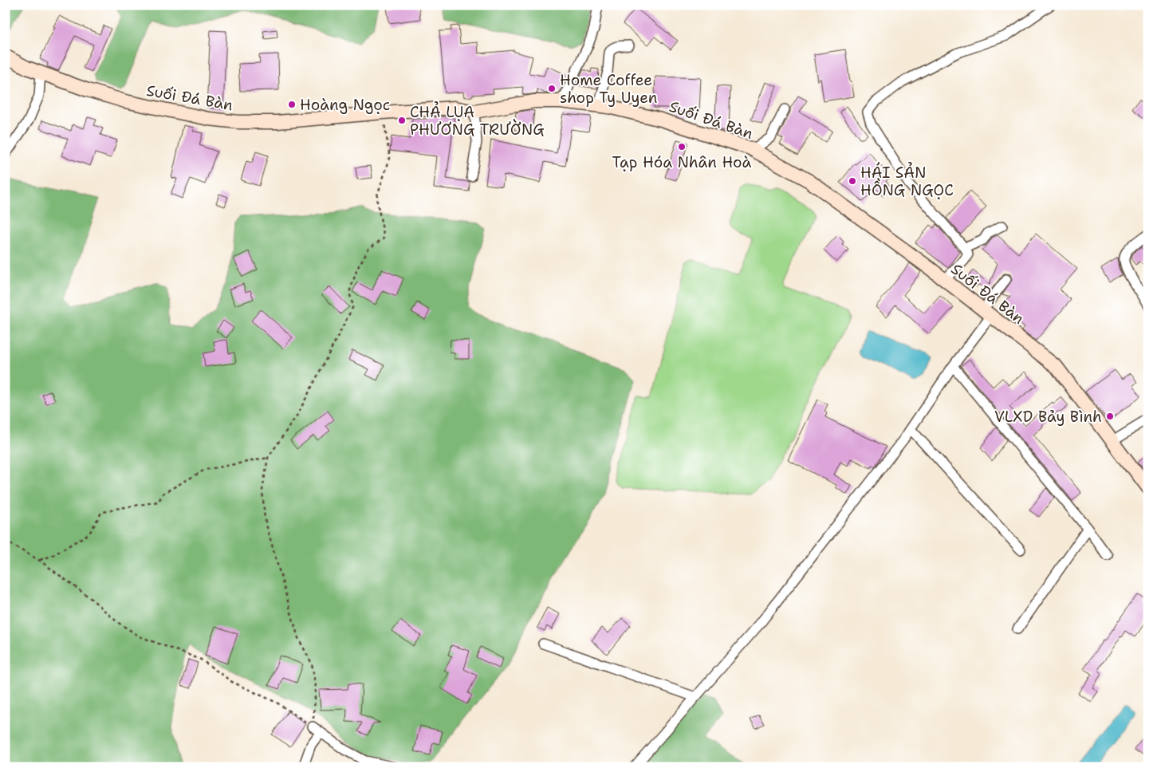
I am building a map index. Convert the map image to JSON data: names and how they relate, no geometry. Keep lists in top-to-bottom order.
{
  "streets": {
    "street": ["Suối Đá Bàn"]
  },
  "places": [
    "Home Coffee shop Ty Uyen",
    "Hoàng Ngọc",
    "CHẢ LỤA PHƯƠNG TRƯỜNG",
    "Tạp Hóa Nhân Hoà",
    "HÁI SẢN HỒNG NGỌC",
    "VLXD Bảy Bình"
  ]
}
